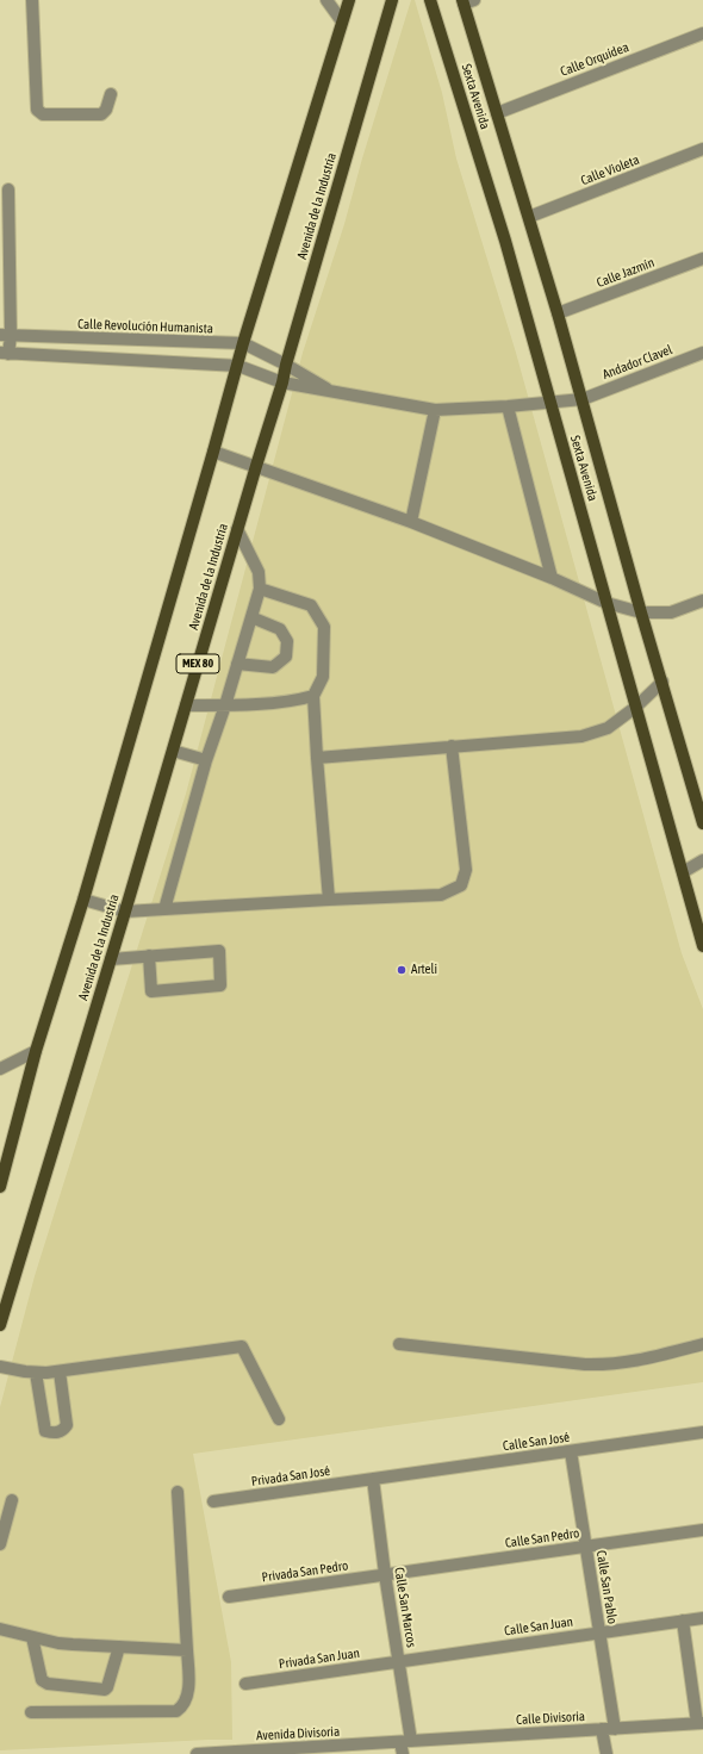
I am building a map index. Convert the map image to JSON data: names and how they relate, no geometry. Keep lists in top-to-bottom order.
{
  "streets": {
    "main road": ["Sexta Avenida", "Avenida de la Industria", "MEX 80"],
    "street": [
      "Calle Orquídea",
      "Calle Violeta",
      "Calle Jazmín",
      "Calle Revolución Humanista",
      "Andador Clavel",
      "Calle San José",
      "Privada San José",
      "Calle San Pedro",
      "Privada San Pedro",
      "Calle San Pablo",
      "Calle San Marcos",
      "Calle San Juan",
      "Privada San Juan",
      "Calle Divisoria",
      "Avenida Divisoria"
    ]
  },
  "crossings": [
    ["Calle Orquídea", "Sexta Avenida"],
    ["Sexta Avenida", "Calle Violeta"],
    ["Sexta Avenida", "Calle Jazmín"],
    ["Sexta Avenida", "Andador Clavel"],
    ["Avenida de la Industria", "Calle Revolución Humanista"],
    ["Avenida de la Industria", "Andador Clavel"],
    ["Calle Revolución Humanista", "Andador Clavel"],
    ["Calle San José", "Privada San José"],
    ["Calle San José", "Calle San Pablo"],
    ["Calle San José", "Calle San Marcos"],
    ["Privada San José", "Calle San Marcos"],
    ["Calle San Pedro", "Privada San Pedro"],
    ["Calle San Pedro", "Calle San Pablo"],
    ["Calle San Pedro", "Calle San Marcos"],
    ["Privada San Pedro", "Calle San Marcos"],
    ["Calle San Pablo", "Calle San Juan"],
    ["Calle San Pablo", "Calle Divisoria"],
    ["Calle San Marcos", "Calle San Juan"],
    ["Calle San Marcos", "Privada San Juan"],
    ["Calle San Marcos", "Calle Divisoria"],
    ["Calle San Marcos", "Avenida Divisoria"],
    ["Calle San Juan", "Privada San Juan"],
    ["Calle Divisoria", "Avenida Divisoria"]
  ],
  "places": ["Arteli"]
}
